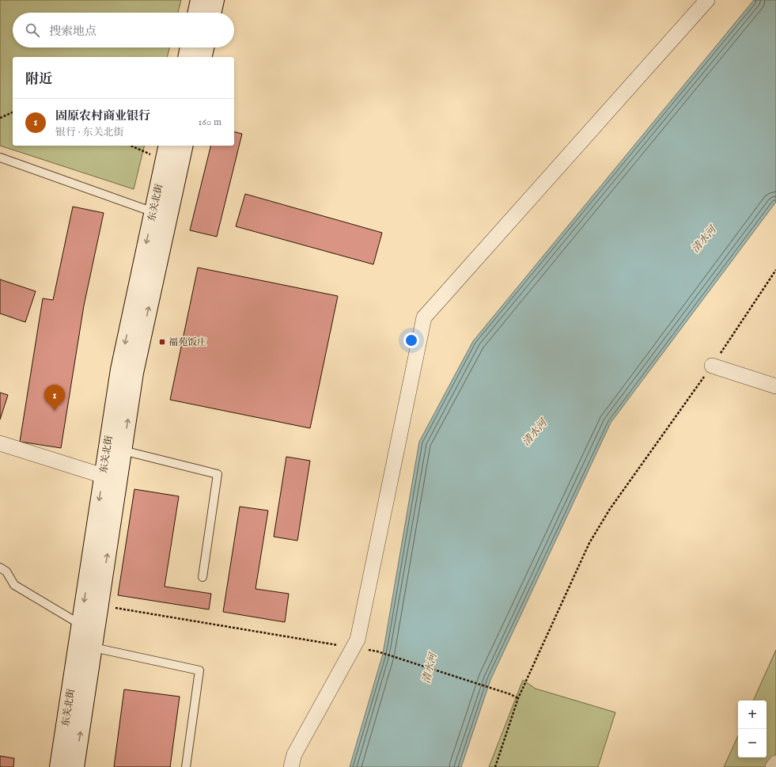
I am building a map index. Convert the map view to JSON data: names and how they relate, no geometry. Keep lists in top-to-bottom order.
{
  "streets": {
    "main road": ["东关北街"]
  },
  "water": ["清水河"],
  "places": {
    "transit": ["福苑饭庄"]
  },
  "page": {
    "search": "搜索地点",
    "heading": "附近",
    "list": [
      {
        "mark": "1",
        "name": "固原农村商业银行",
        "note": "银行 · 东关北街",
        "value": "160 m"
      }
    ],
    "pins": "1",
    "map_buttons": ["+", "−"]
  }
}
